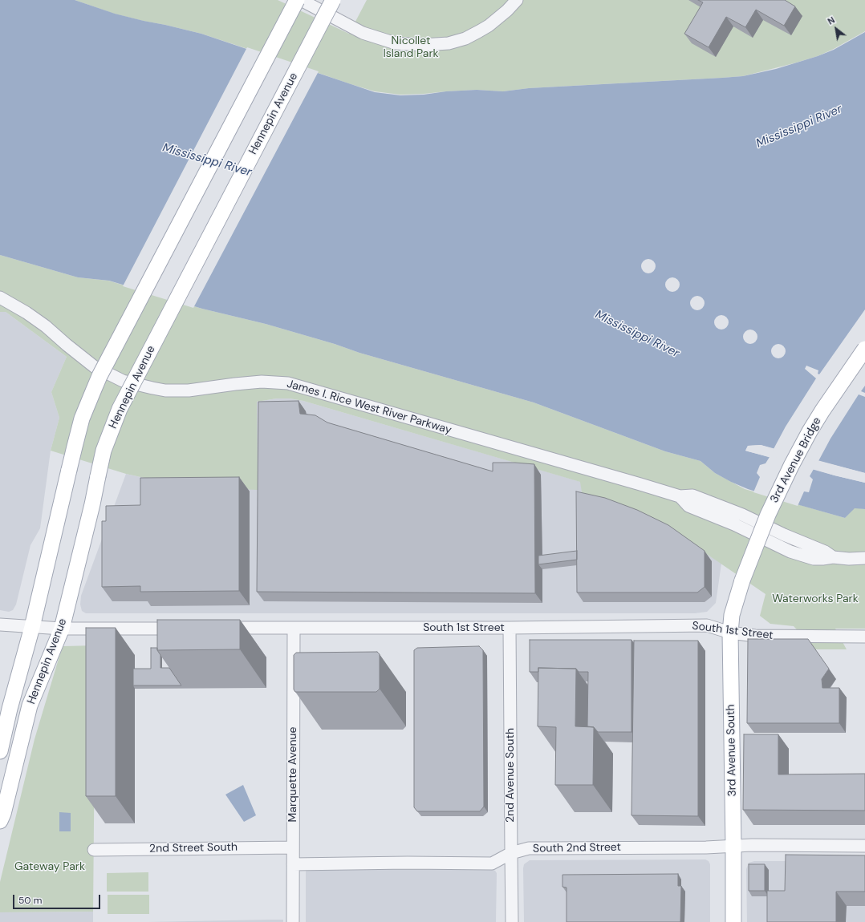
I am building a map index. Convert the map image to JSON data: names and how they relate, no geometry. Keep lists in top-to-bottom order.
{
  "streets": {
    "main road": ["Hennepin Avenue", "3rd Avenue Bridge", "3rd Avenue South"],
    "street": [
      "James I. Rice West River Parkway",
      "South 1st Street",
      "Marquette Avenue",
      "2nd Avenue South",
      "2nd Street South",
      "South 2nd Street"
    ]
  },
  "crossings": [
    ["3rd Avenue Bridge", "3rd Avenue South"],
    ["South 1st Street", "3rd Avenue South"],
    ["South 1st Street", "Marquette Avenue"],
    ["South 1st Street", "2nd Avenue South"],
    ["3rd Avenue South", "South 2nd Street"],
    ["Marquette Avenue", "2nd Street South"],
    ["Marquette Avenue", "South 2nd Street"],
    ["2nd Avenue South", "South 2nd Street"]
  ],
  "water": ["Mississippi River"],
  "parks": ["Nicollet Island Park", "Waterworks Park", "Gateway Park"],
  "scale_bar": "50 m",
  "north": "top left"
}
